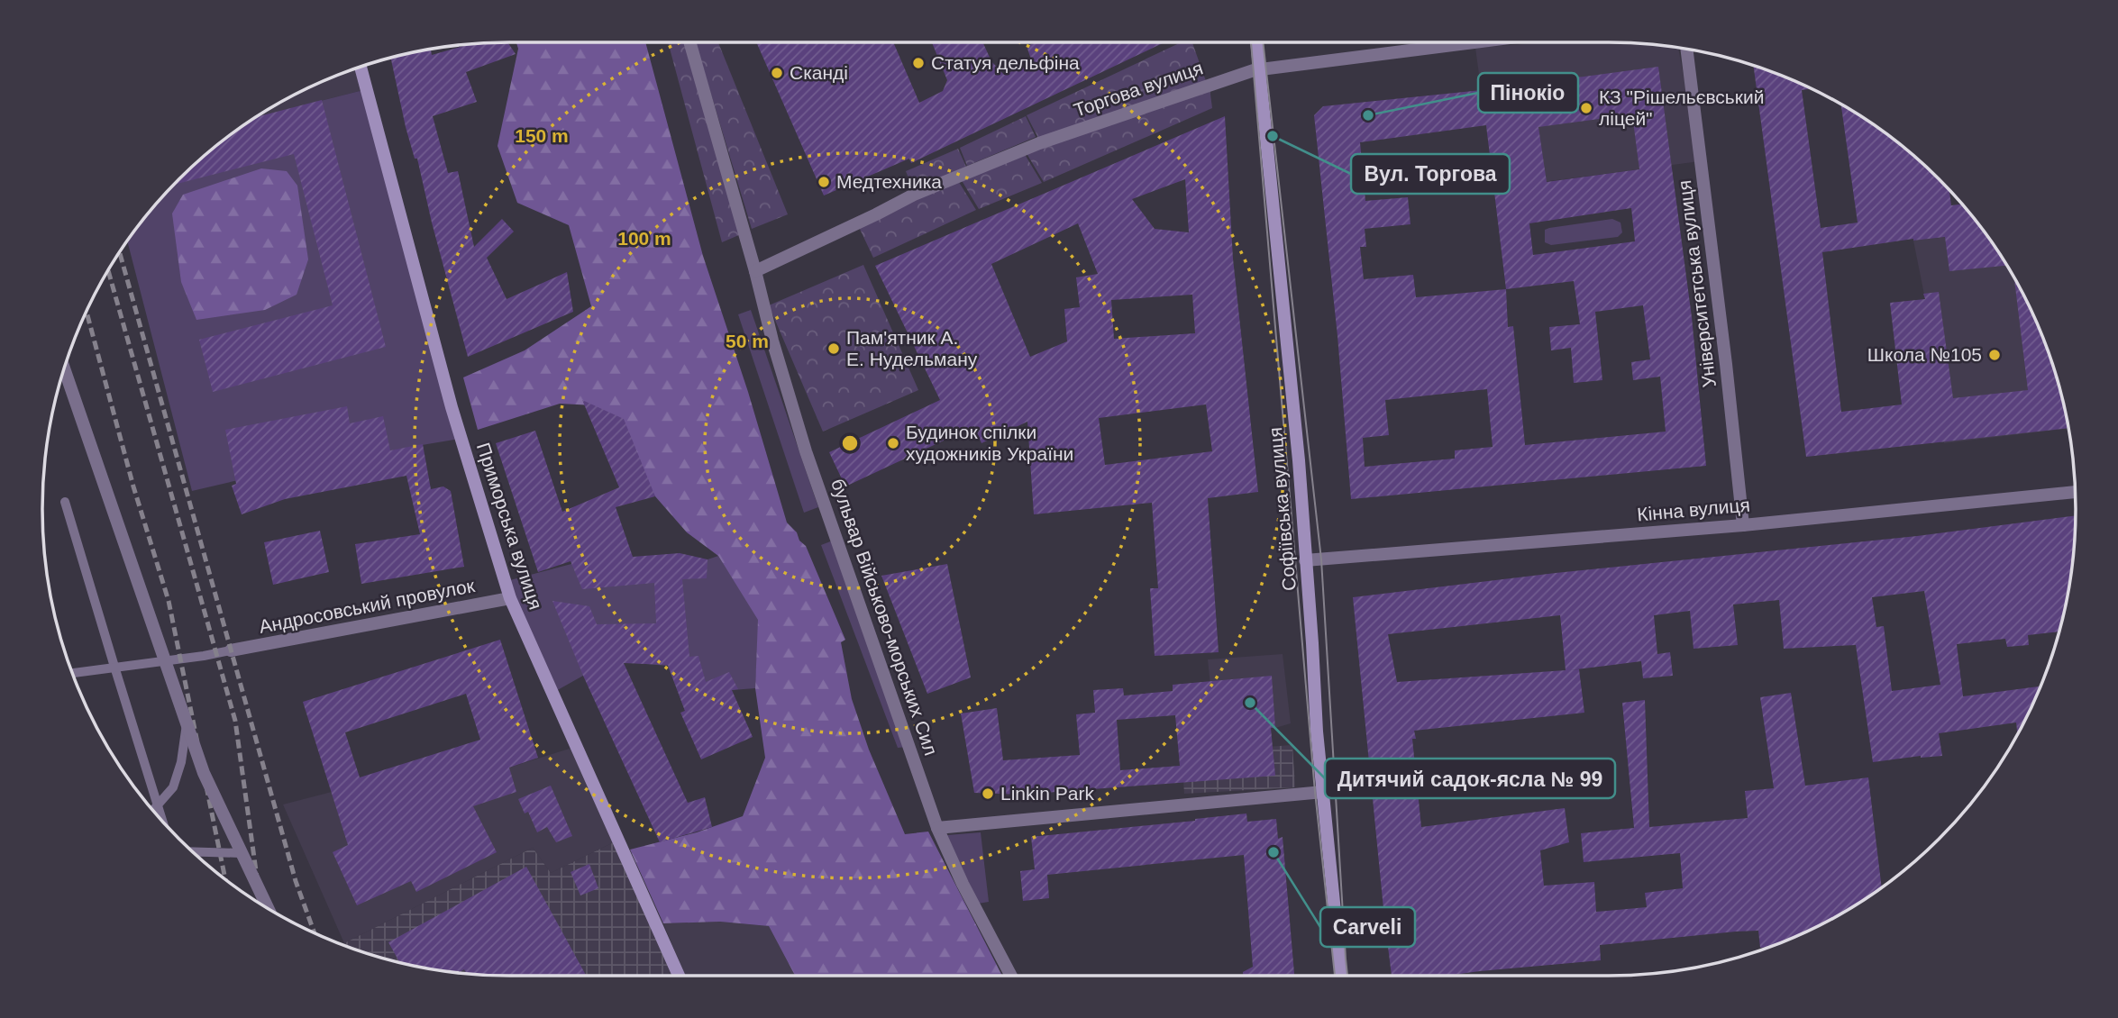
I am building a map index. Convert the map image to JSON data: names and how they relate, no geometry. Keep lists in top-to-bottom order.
{
  "streets": {
    "main road": ["Софіївська вулиця", "Приморська вулиця"],
    "street": [
      "Торгова вулиця",
      "Університетська вулиця",
      "Кінна вулиця",
      "Андросовський провулок",
      "бульвар Військово-морських Сил"
    ]
  },
  "crossings": [
    ["Торгова вулиця", "Софіївська вулиця"],
    ["Торгова вулиця", "бульвар Військово-морських Сил"],
    ["Університетська вулиця", "Кінна вулиця"],
    ["Софіївська вулиця", "Кінна вулиця"],
    ["Приморська вулиця", "Андросовський провулок"]
  ],
  "places": [
    "Статуя дельфіна",
    "Сканді",
    "КЗ \"Рішельєвський ліцей\"",
    "Пінокіо",
    "Вул. Торгова",
    "Медтехника",
    "Пам'ятник А. Е. Нудельману",
    "Школа №105",
    "Будинок спілки художників України",
    "Дитячий садок-ясла № 99",
    "Linkin Park",
    "Carveli"
  ],
  "rings": ["150 m", "100 m", "50 m"]
}
